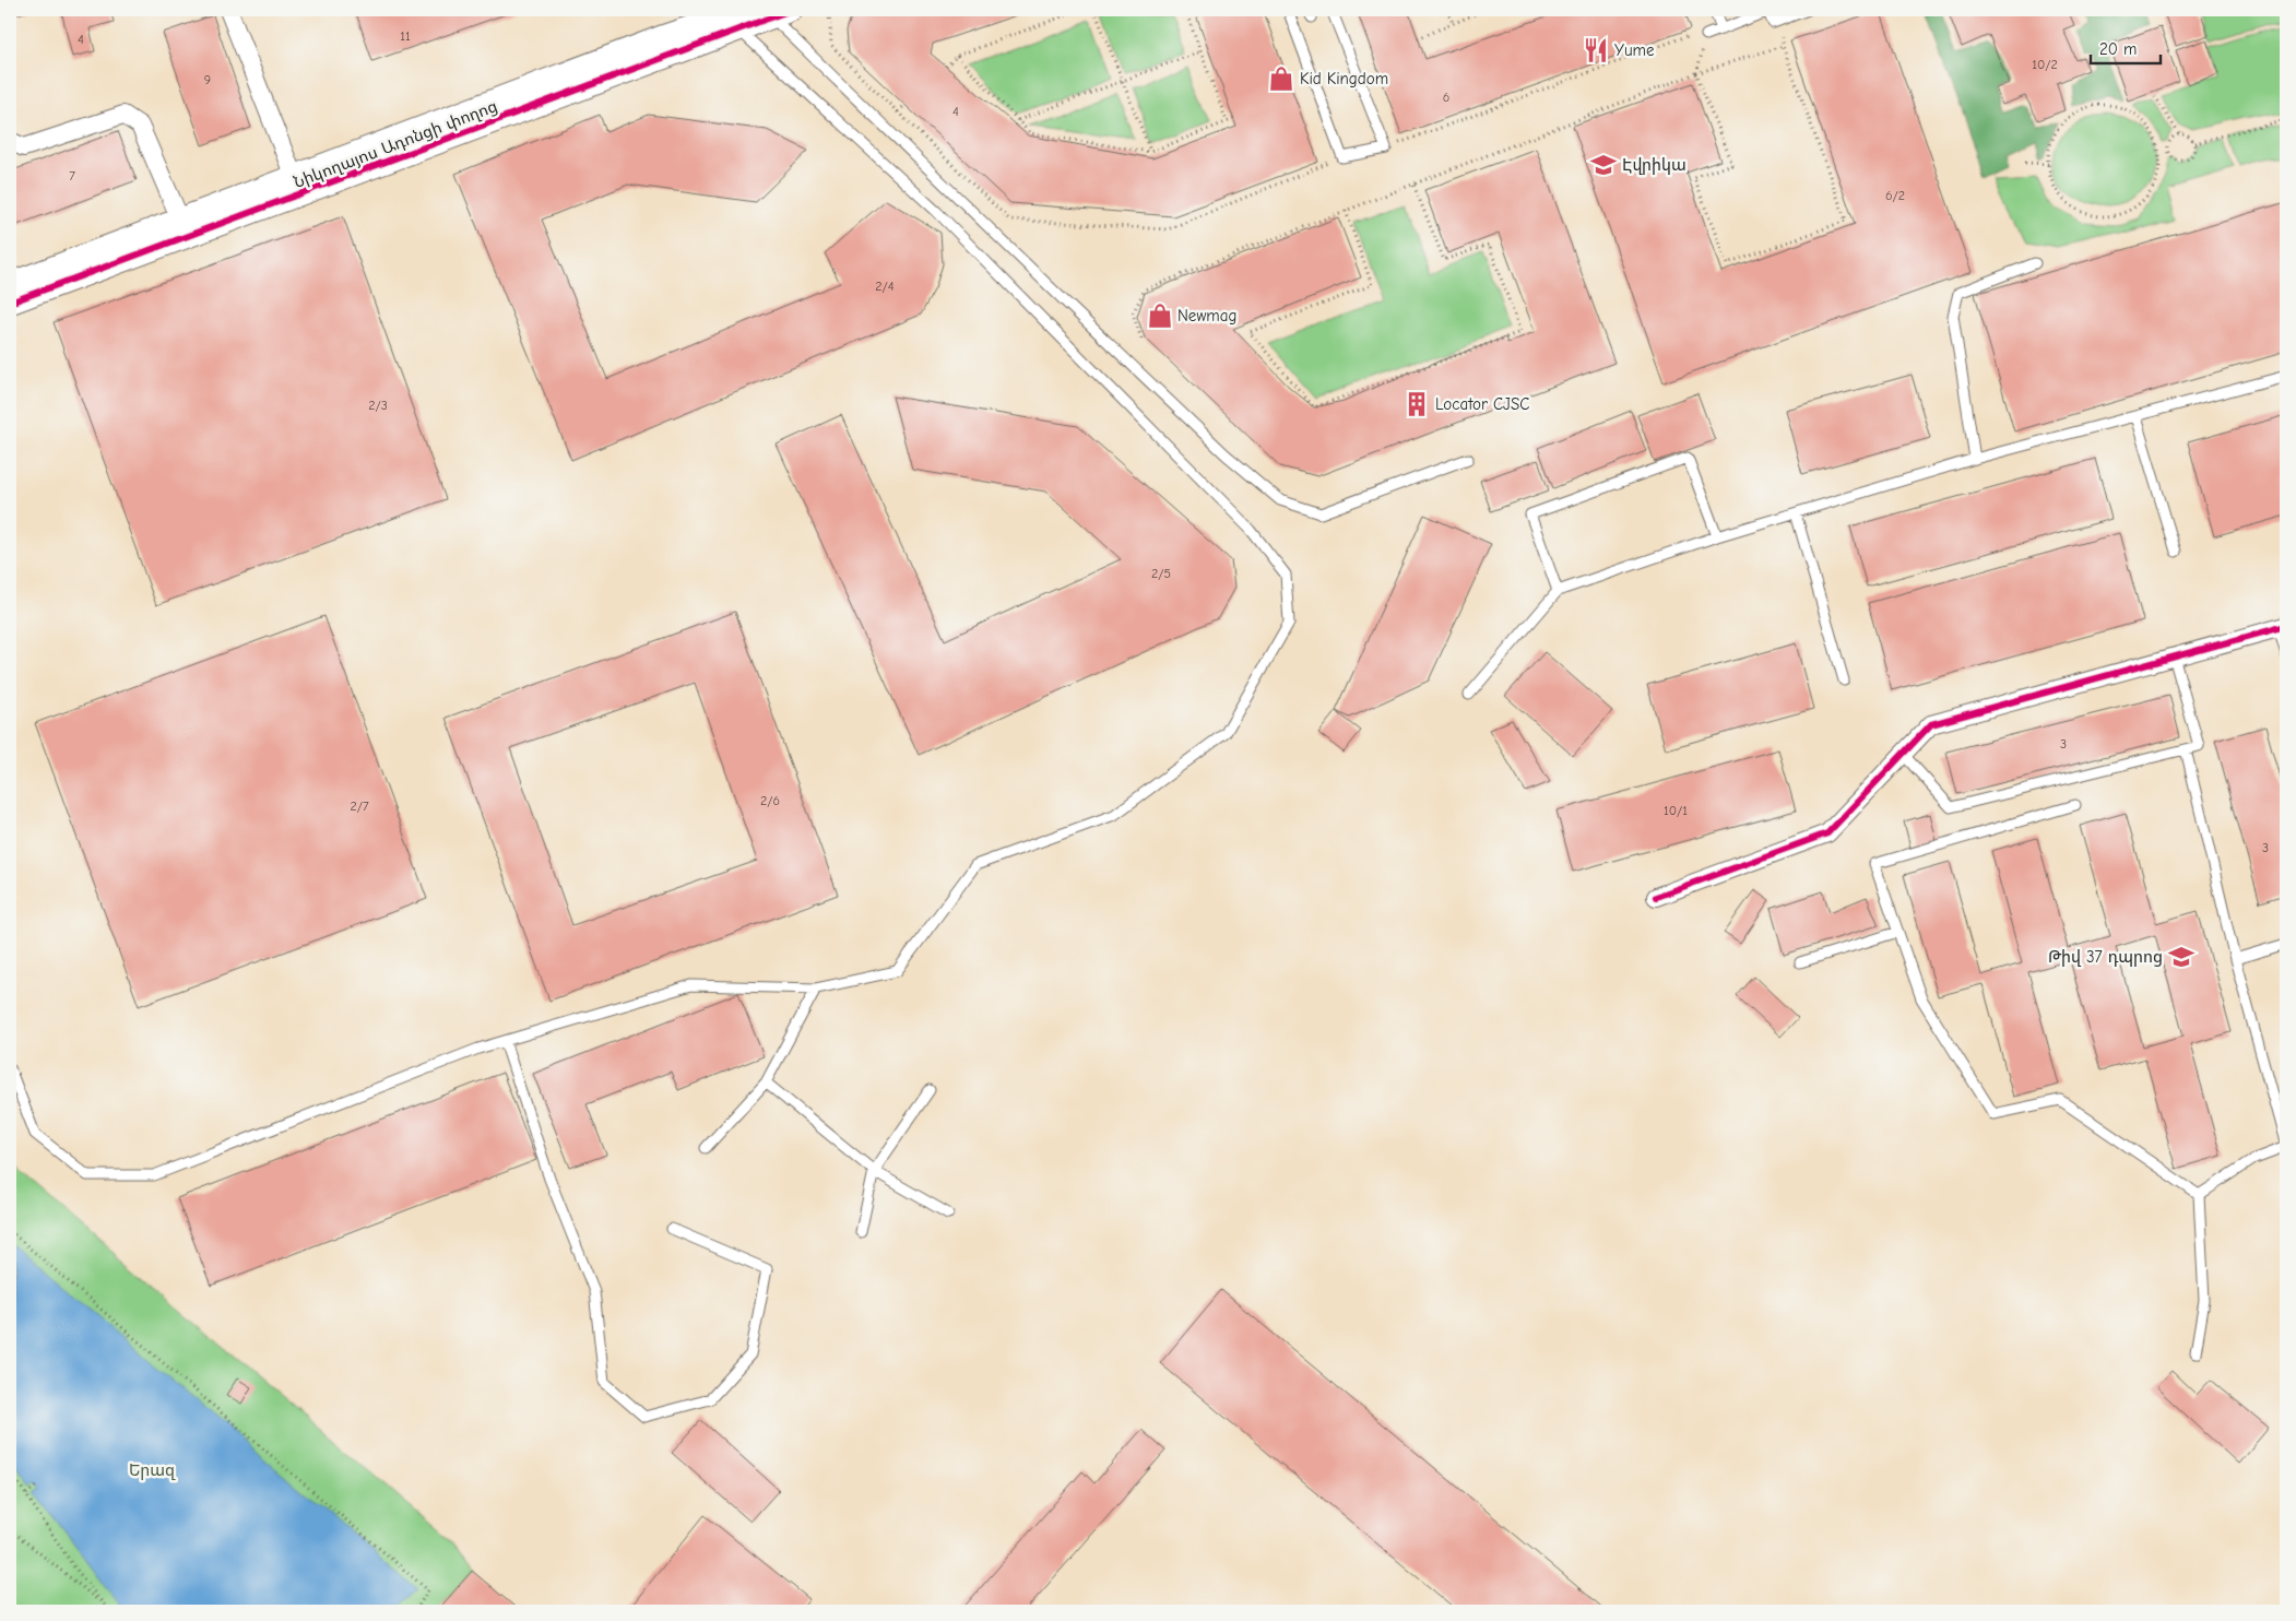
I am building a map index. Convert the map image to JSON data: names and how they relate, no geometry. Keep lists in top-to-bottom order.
{
  "streets": {
    "street": ["Նիկողայոս Ադոնցի փողոց"]
  },
  "parks": ["Երազ"],
  "places": {
    "restaurant": ["Yume"],
    "shop": ["Kid Kingdom", "Newmag"],
    "school or university": ["Էվրիկա", "Թիվ 37 դպրոց"],
    "building": ["Locator CJSC"]
  },
  "house_numbers": [
    "11",
    "4",
    "10/2",
    "9",
    "6",
    "4",
    "7",
    "6/2",
    "2/4",
    "2/3",
    "2/5",
    "3",
    "2/6",
    "2/7",
    "10/1",
    "3"
  ],
  "scale_bar": "20 m"
}
